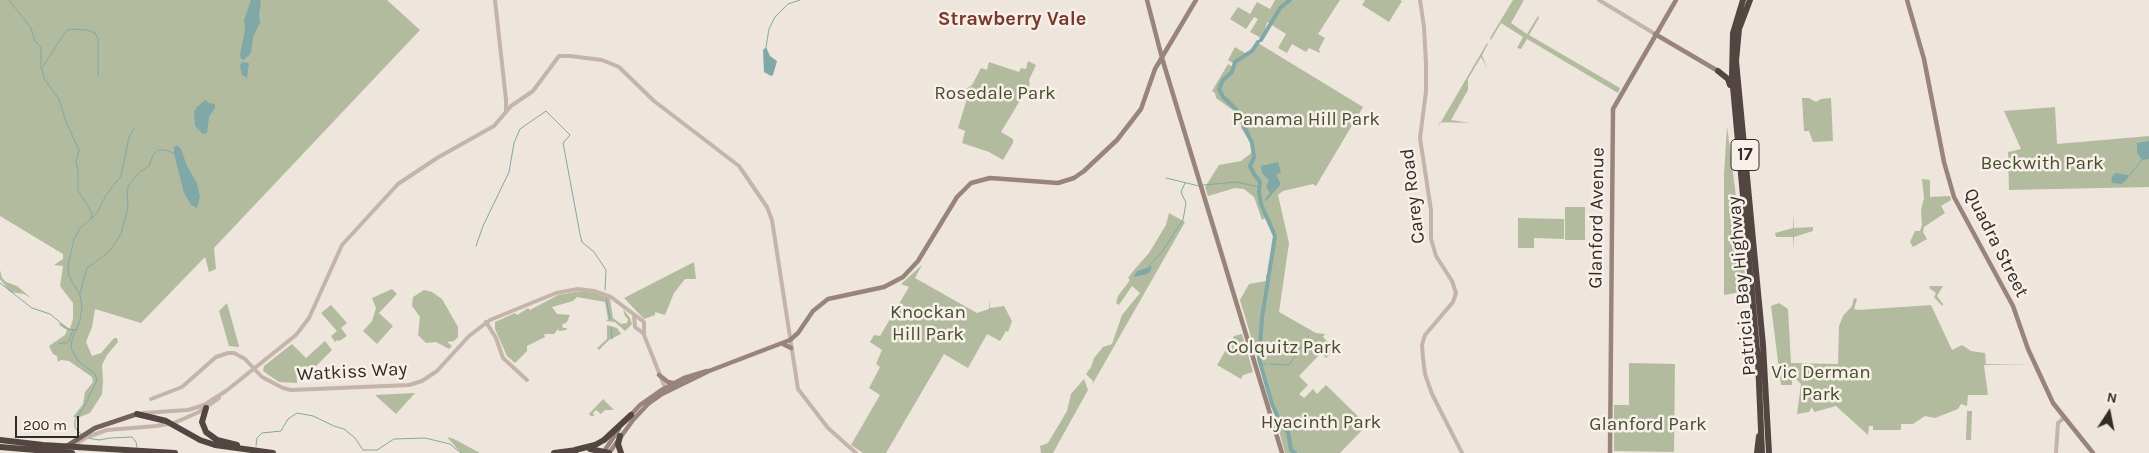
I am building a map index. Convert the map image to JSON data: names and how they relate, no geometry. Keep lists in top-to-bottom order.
{
  "streets": {
    "highway": ["17", "Patricia Bay Highway"],
    "main road": ["Glanford Avenue", "Quadra Street"],
    "street": ["Carey Road", "Watkiss Way"]
  },
  "districts": ["Strawberry Vale"],
  "parks": [
    "Rosedale Park",
    "Panama Hill Park",
    "Beckwith Park",
    "Knockan Hill Park",
    "Colquitz Park",
    "Vic Derman Park",
    "Hyacinth Park",
    "Glanford Park"
  ],
  "scale_bar": "200 m",
  "north": "top"
}
